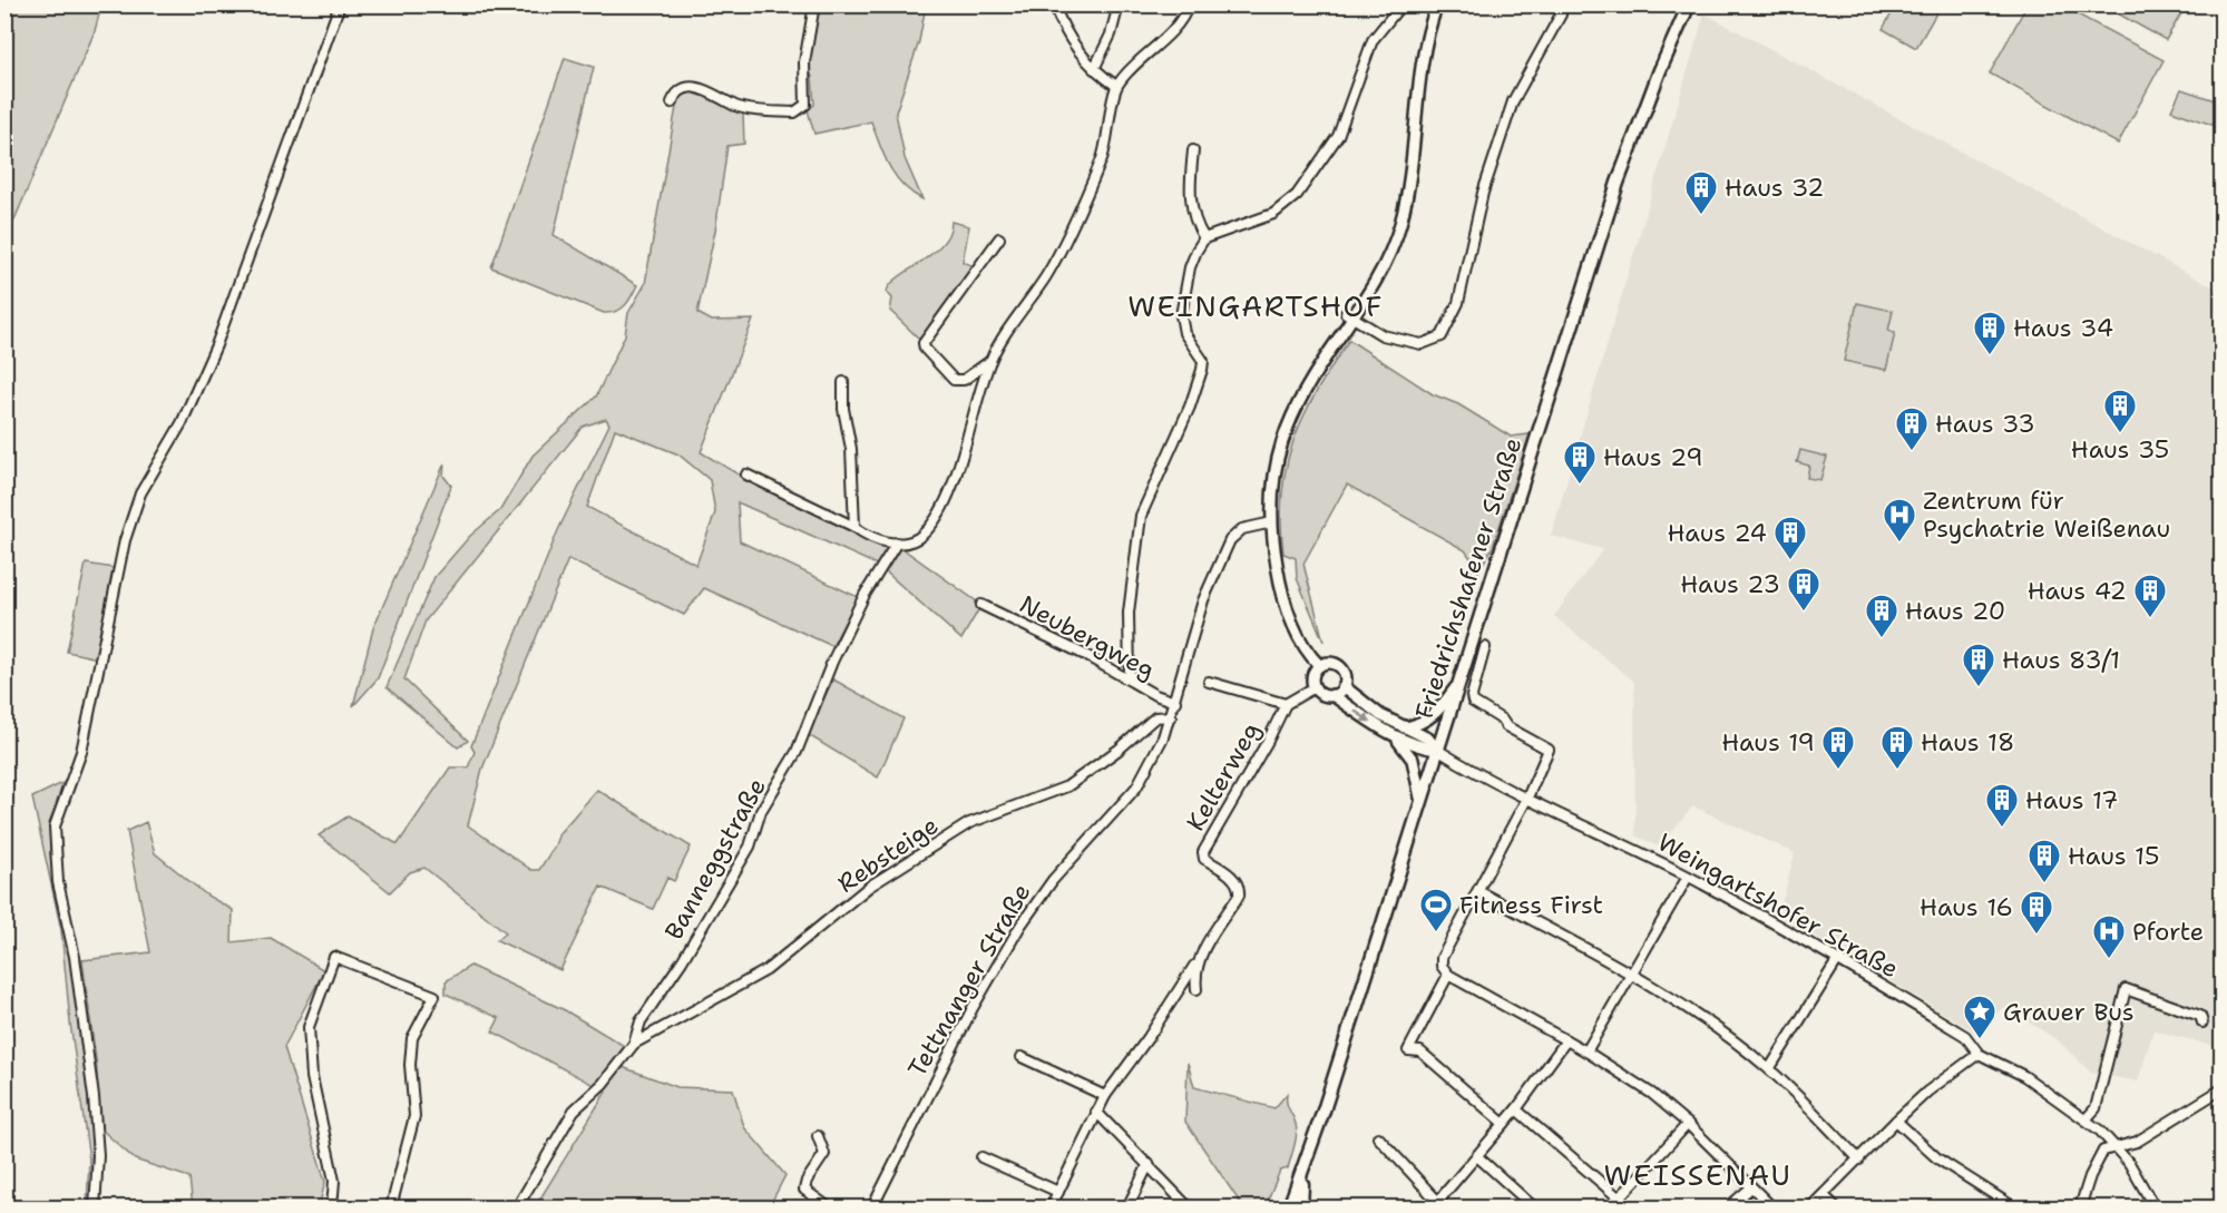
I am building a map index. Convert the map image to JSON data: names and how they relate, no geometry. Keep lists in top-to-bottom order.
{
  "streets": {
    "main road": ["Friedrichshafener Straße"],
    "street": [
      "Neubergweg",
      "Kelterweg",
      "Rebsteige",
      "Banneggstraße",
      "Weingartshofer Straße",
      "Tettnanger Straße"
    ]
  },
  "crossings": [
    ["Friedrichshafener Straße", "Weingartshofer Straße"],
    ["Neubergweg", "Tettnanger Straße"],
    ["Rebsteige", "Banneggstraße"],
    ["Rebsteige", "Tettnanger Straße"]
  ],
  "districts": ["WEINGARTSHOF", "WEISSENAU"],
  "places": {
    "building": [
      "Haus 32",
      "Haus 34",
      "Haus 35",
      "Haus 33",
      "Haus 29",
      "Haus 24",
      "Haus 23",
      "Haus 42",
      "Haus 20",
      "Haus 83/1",
      "Haus 19",
      "Haus 18",
      "Haus 17",
      "Haus 15",
      "Haus 16"
    ],
    "hospital": ["Zentrum für Psychatrie Weißenau", "Pforte"],
    "sports": ["Fitness First"],
    "place": ["Grauer Bus"]
  }
}
